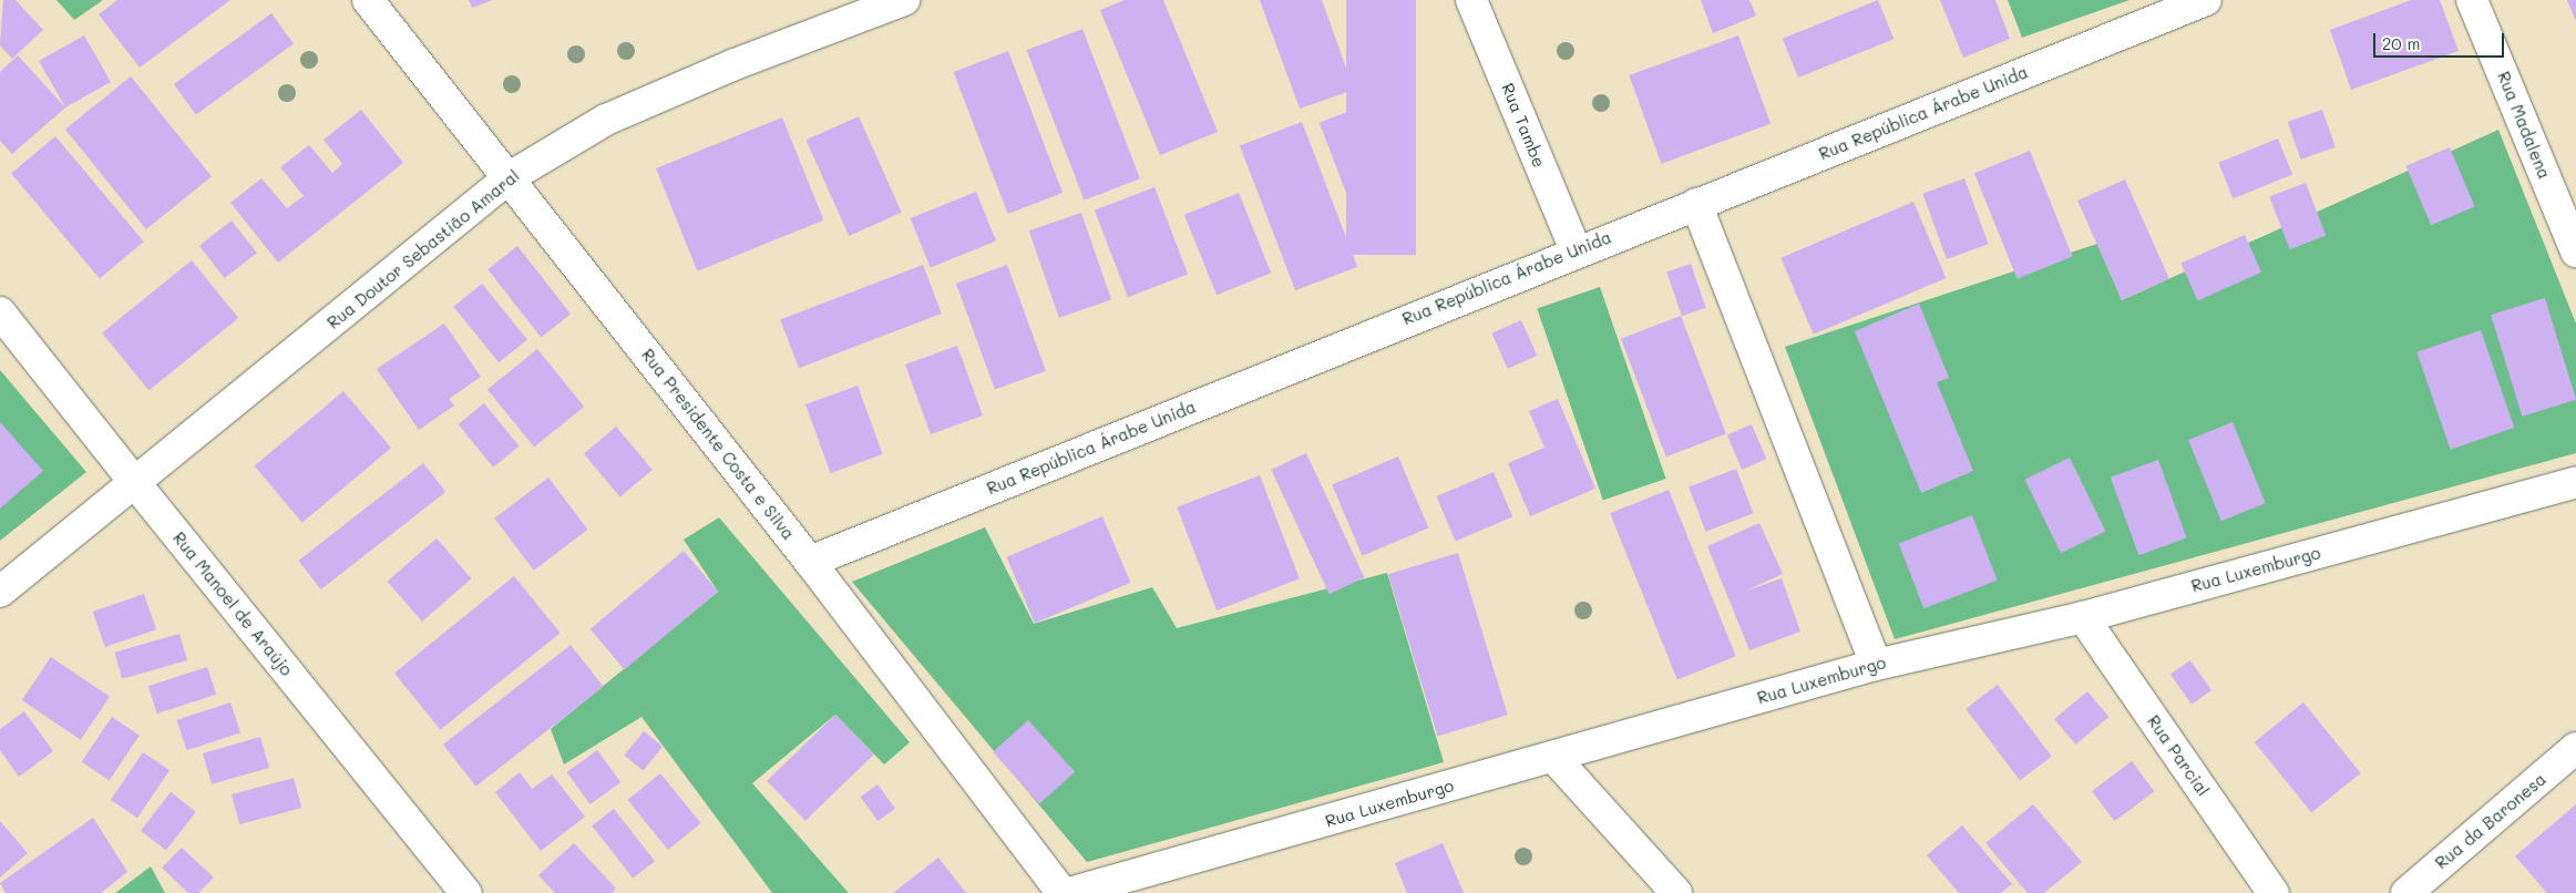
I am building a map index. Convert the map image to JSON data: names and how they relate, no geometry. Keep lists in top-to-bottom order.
{
  "streets": {
    "street": [
      "Rua República Árabe Unida",
      "Rua Tambe",
      "Rua Madalena",
      "Rua Doutor Sebastião Amaral",
      "Rua Presidente Costa e Silva",
      "Rua Luxemburgo",
      "Rua Manoel de Araújo",
      "Rua Parcial",
      "Rua da Baronesa"
    ]
  },
  "crossings": [
    ["Rua República Árabe Unida", "Rua Tambe"],
    ["Rua República Árabe Unida", "Rua Presidente Costa e Silva"],
    ["Rua Doutor Sebastião Amaral", "Rua Presidente Costa e Silva"],
    ["Rua Doutor Sebastião Amaral", "Rua Manoel de Araújo"],
    ["Rua Luxemburgo", "Rua Parcial"]
  ],
  "scale_bar": "20 m"
}
